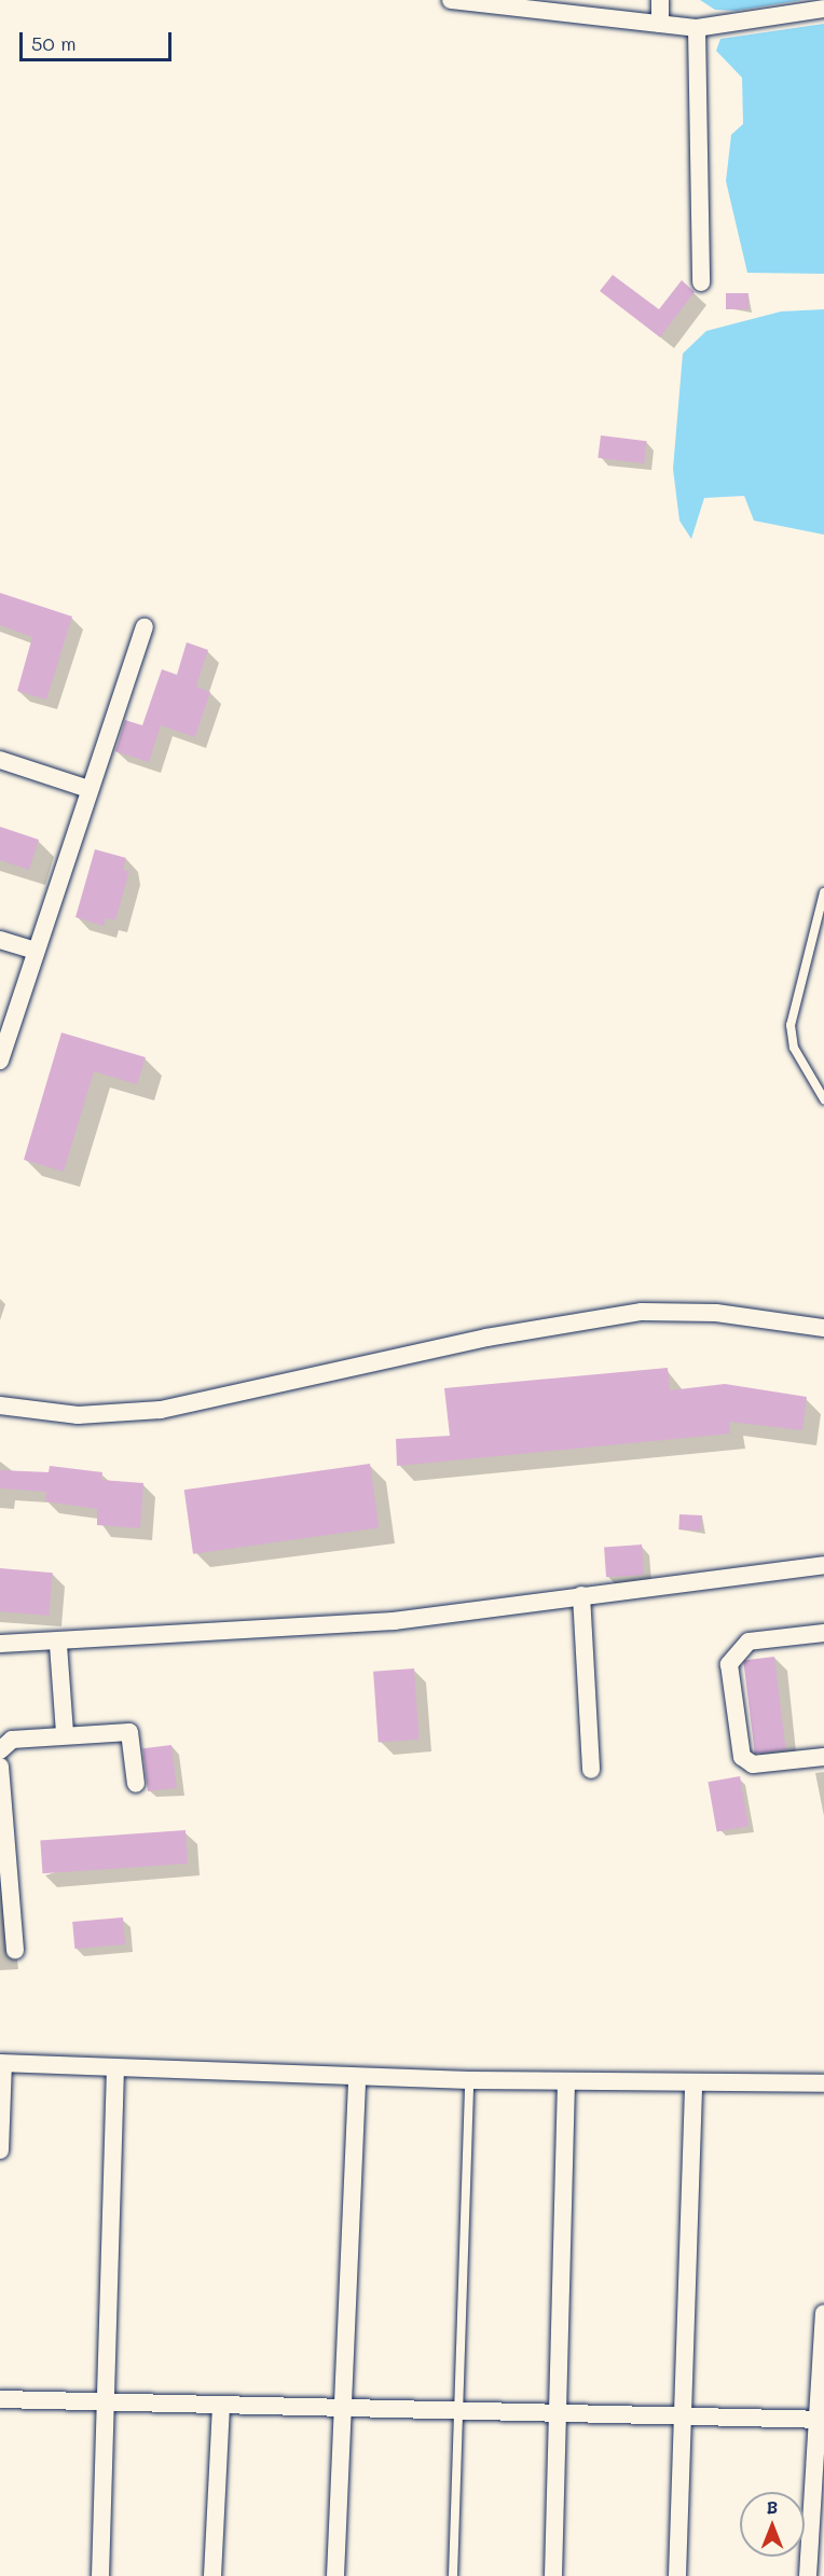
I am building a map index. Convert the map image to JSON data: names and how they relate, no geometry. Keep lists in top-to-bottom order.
{
  "scale_bar": "50 m",
  "north": "top"
}
